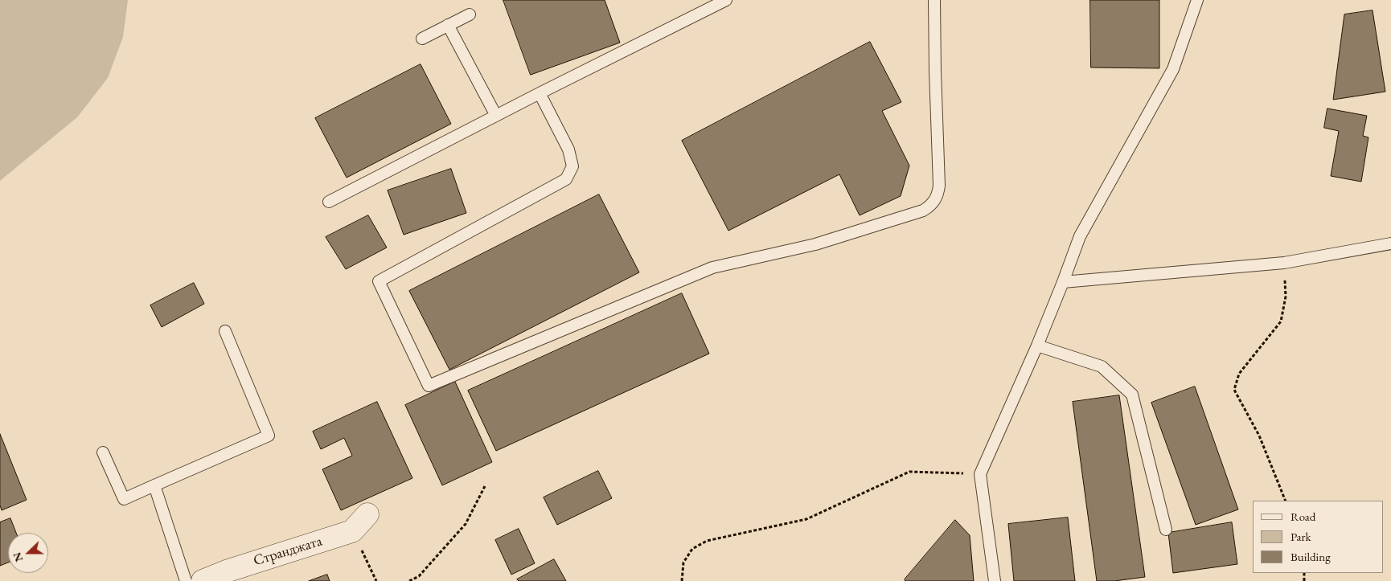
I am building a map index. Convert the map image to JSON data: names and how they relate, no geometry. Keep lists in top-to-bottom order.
{
  "streets": {
    "street": ["Странджата"]
  },
  "legend": ["Road", "Park", "Building"],
  "north": "left"
}
